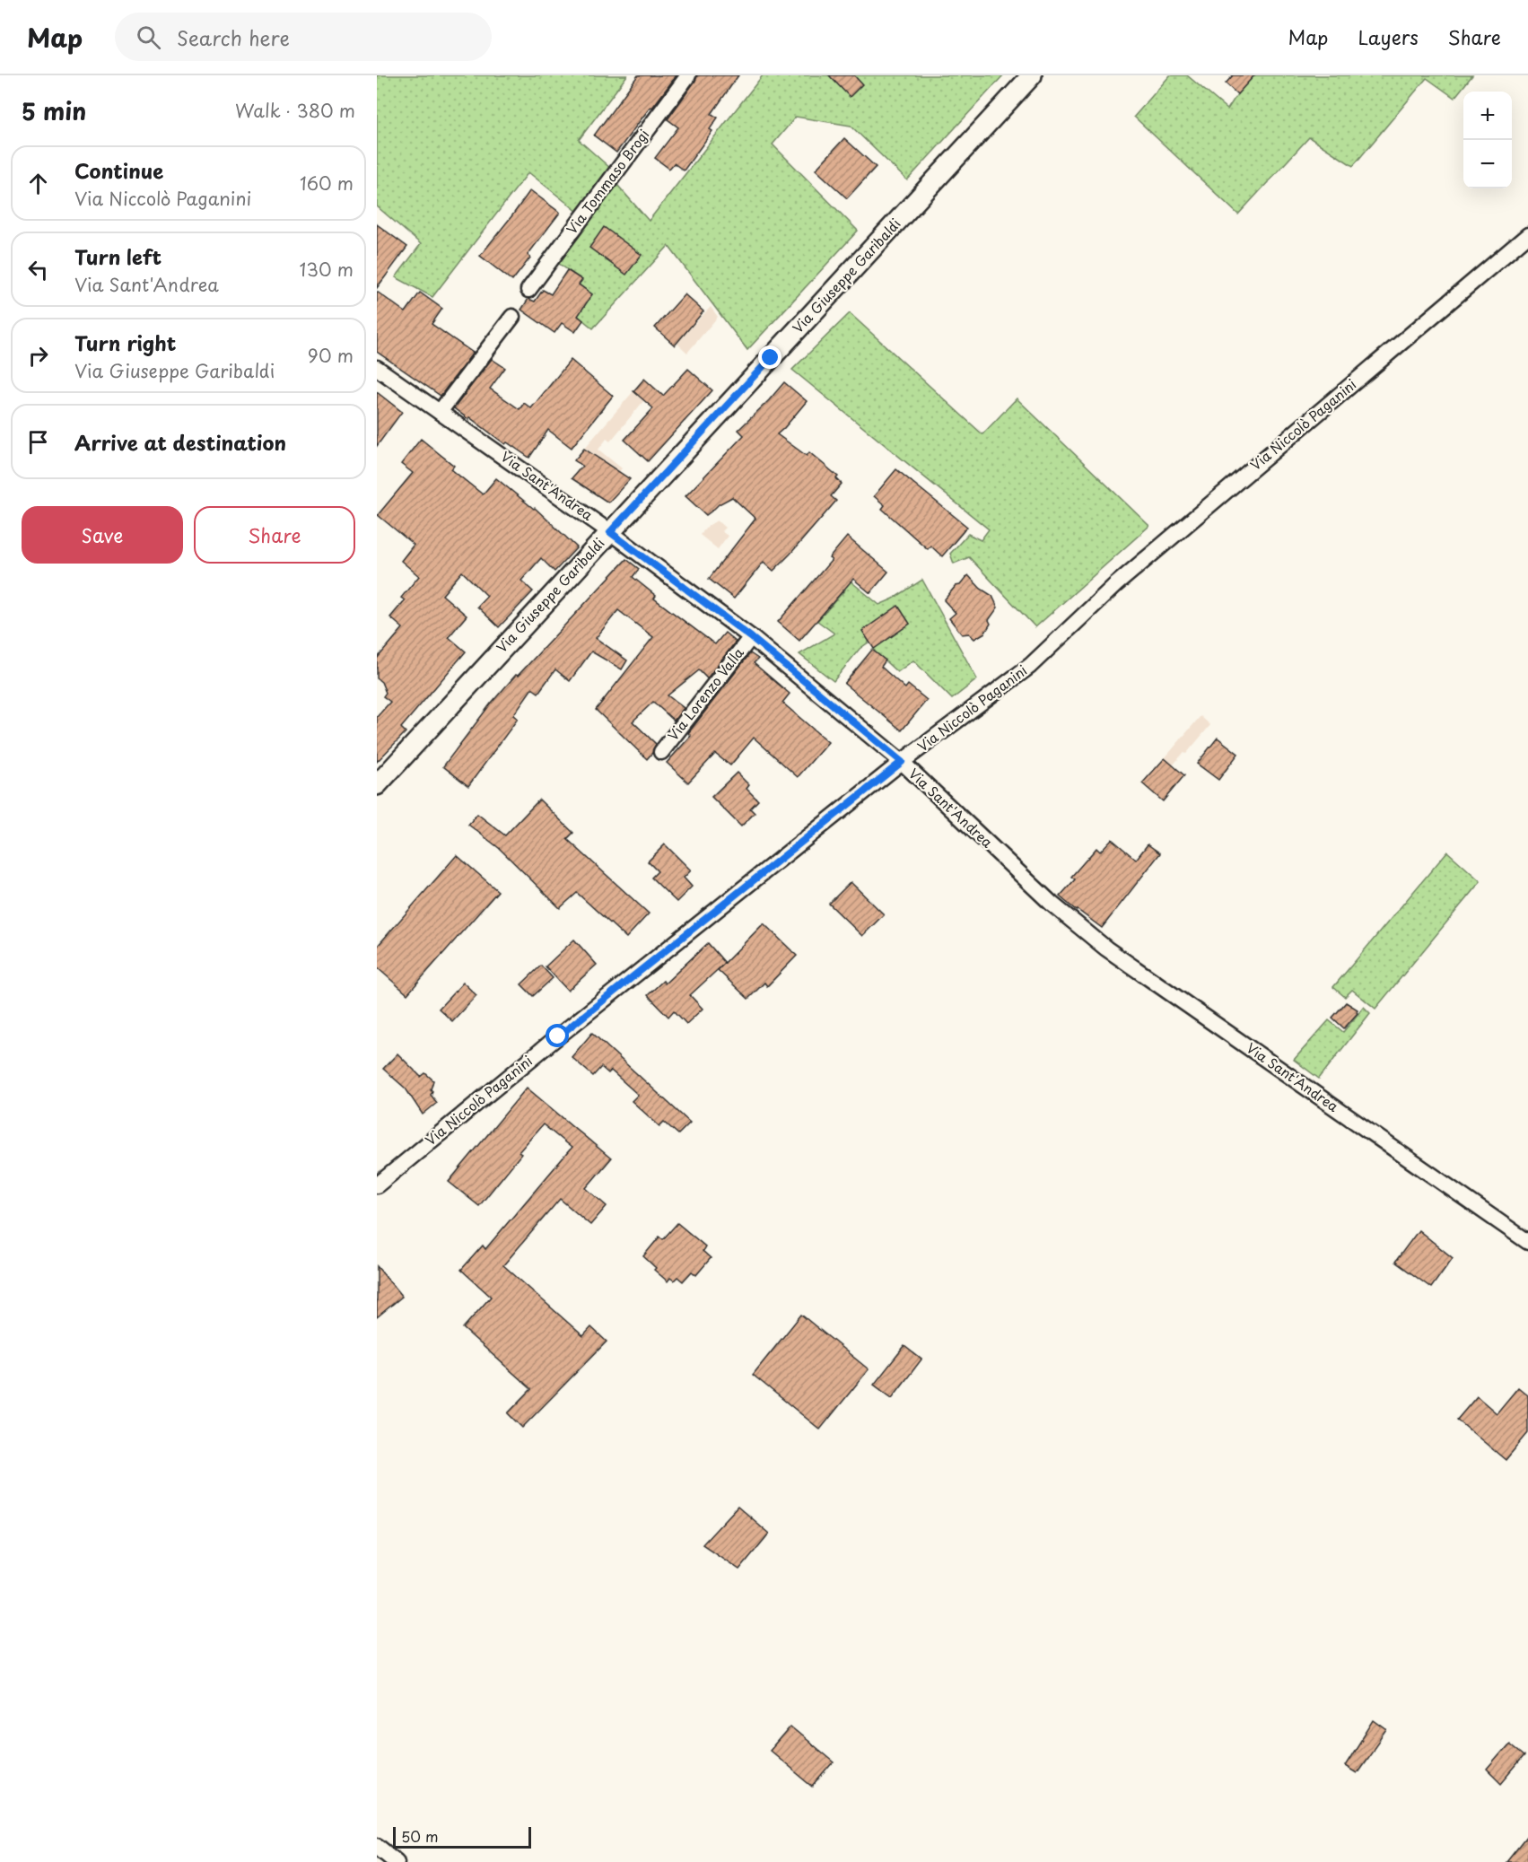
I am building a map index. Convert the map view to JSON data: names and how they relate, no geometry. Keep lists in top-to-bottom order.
{
  "streets": {
    "street": [
      "Via Tommaso Brogi",
      "Via Giuseppe Garibaldi",
      "Via Niccolò Paganini",
      "Via Sant'Andrea",
      "Via Lorenzo Valla"
    ]
  },
  "crossings": [
    ["Via Giuseppe Garibaldi", "Via Sant'Andrea"],
    ["Via Niccolò Paganini", "Via Sant'Andrea"],
    ["Via Sant'Andrea", "Via Lorenzo Valla"]
  ],
  "scale_bar": "50 m",
  "page": {
    "header": "Map",
    "search": "Search here",
    "nav": ["Map", "Layers", "Share"],
    "heading": ["5 min", "Walk · 380 m"],
    "map_buttons": ["+", "−"],
    "list": [
      ["Continue", "Via Niccolò Paganini", "160 m"],
      ["Turn left", "Via Sant'Andrea", "130 m"],
      ["Turn right", "Via Giuseppe Garibaldi", "90 m"],
      "Arrive at destination"
    ],
    "buttons": ["Save", "Share"],
    "scale": "50 m"
  }
}
